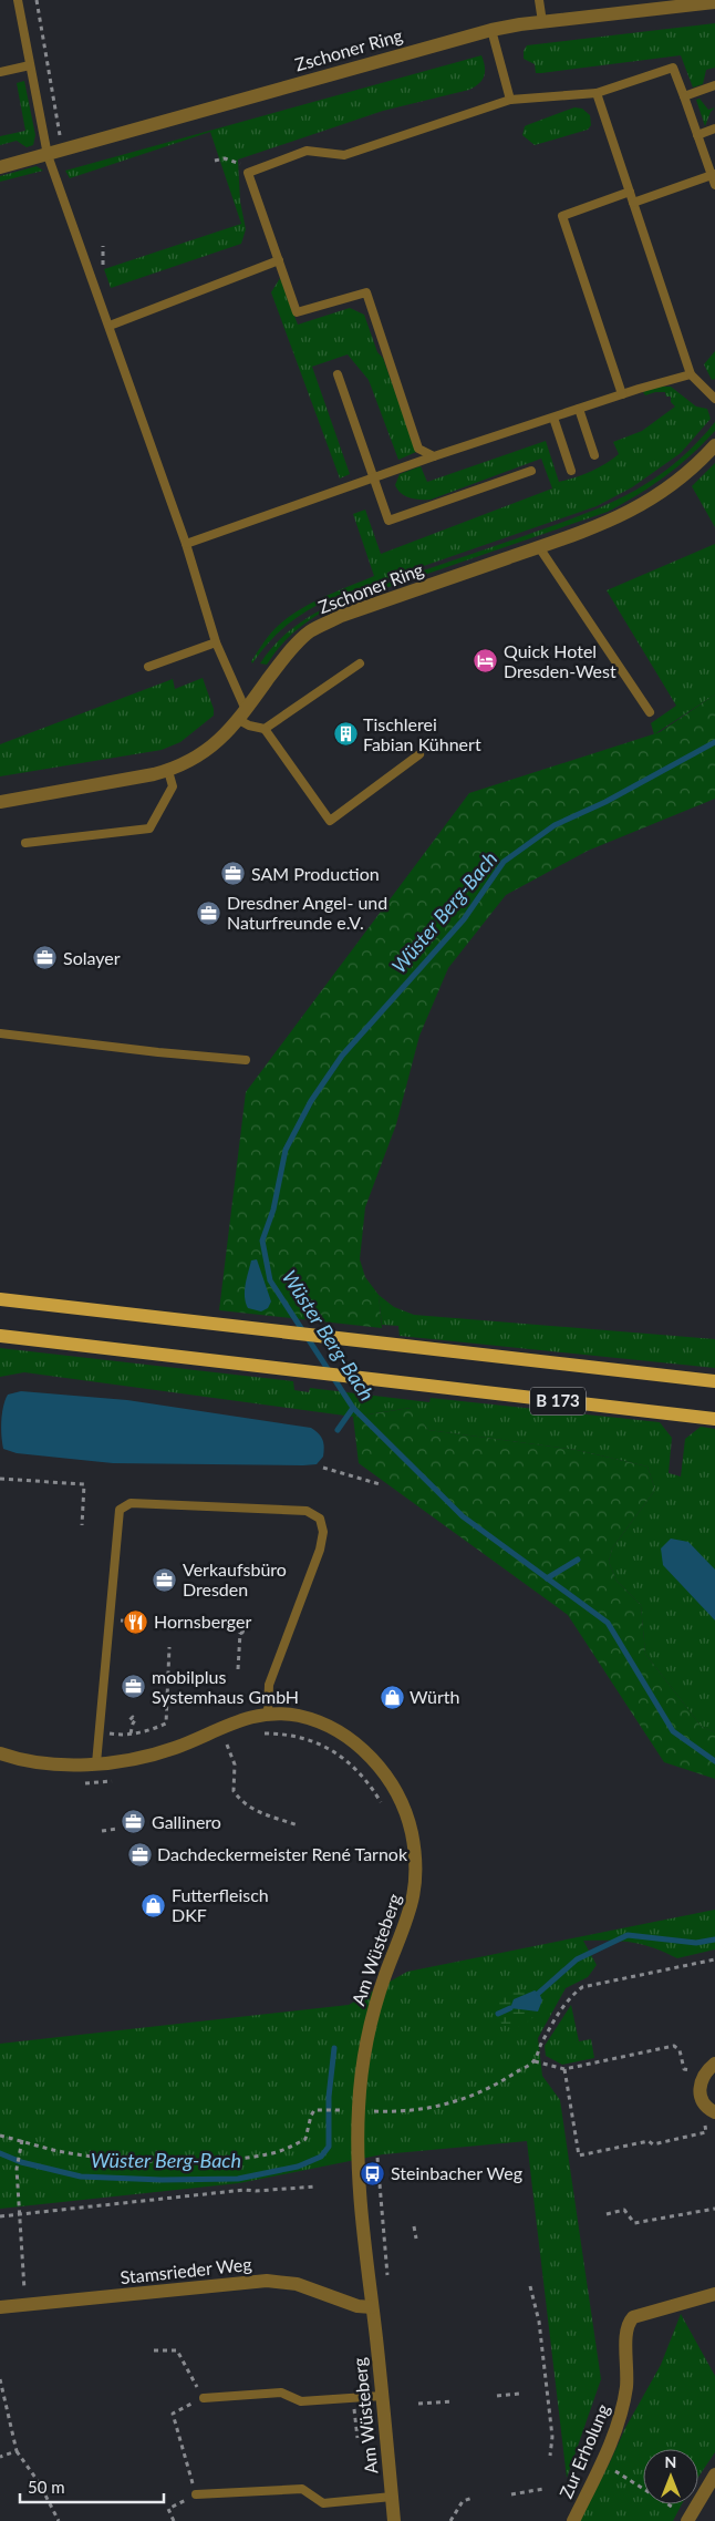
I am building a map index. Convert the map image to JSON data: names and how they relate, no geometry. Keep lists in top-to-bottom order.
{
  "streets": {
    "main road": ["B 173"],
    "street": [
      "Zschoner Ring",
      "Am Wüsteberg",
      "Stamsrieder Weg",
      "Zur Erholung"
    ]
  },
  "crossings": [
    ["Am Wüsteberg", "Stamsrieder Weg"]
  ],
  "water": ["Wüster Berg-Bach"],
  "places": {
    "hotel": ["Quick Hotel Dresden-West"],
    "building": ["Tischlerei Fabian Kühnert"],
    "office": [
      "SAM Production",
      "Dresdner Angel- und Naturfreunde e.V.",
      "Solayer",
      "Verkaufsbüro Dresden",
      "mobilplus Systemhaus GmbH",
      "Gallinero",
      "Dachdeckermeister René Tarnok"
    ],
    "restaurant": ["Hornsberger"],
    "shop": ["Würth", "Futterfleisch DKF"],
    "bus stop": ["Steinbacher Weg"]
  },
  "scale_bar": "50 m",
  "north": "top"
}
